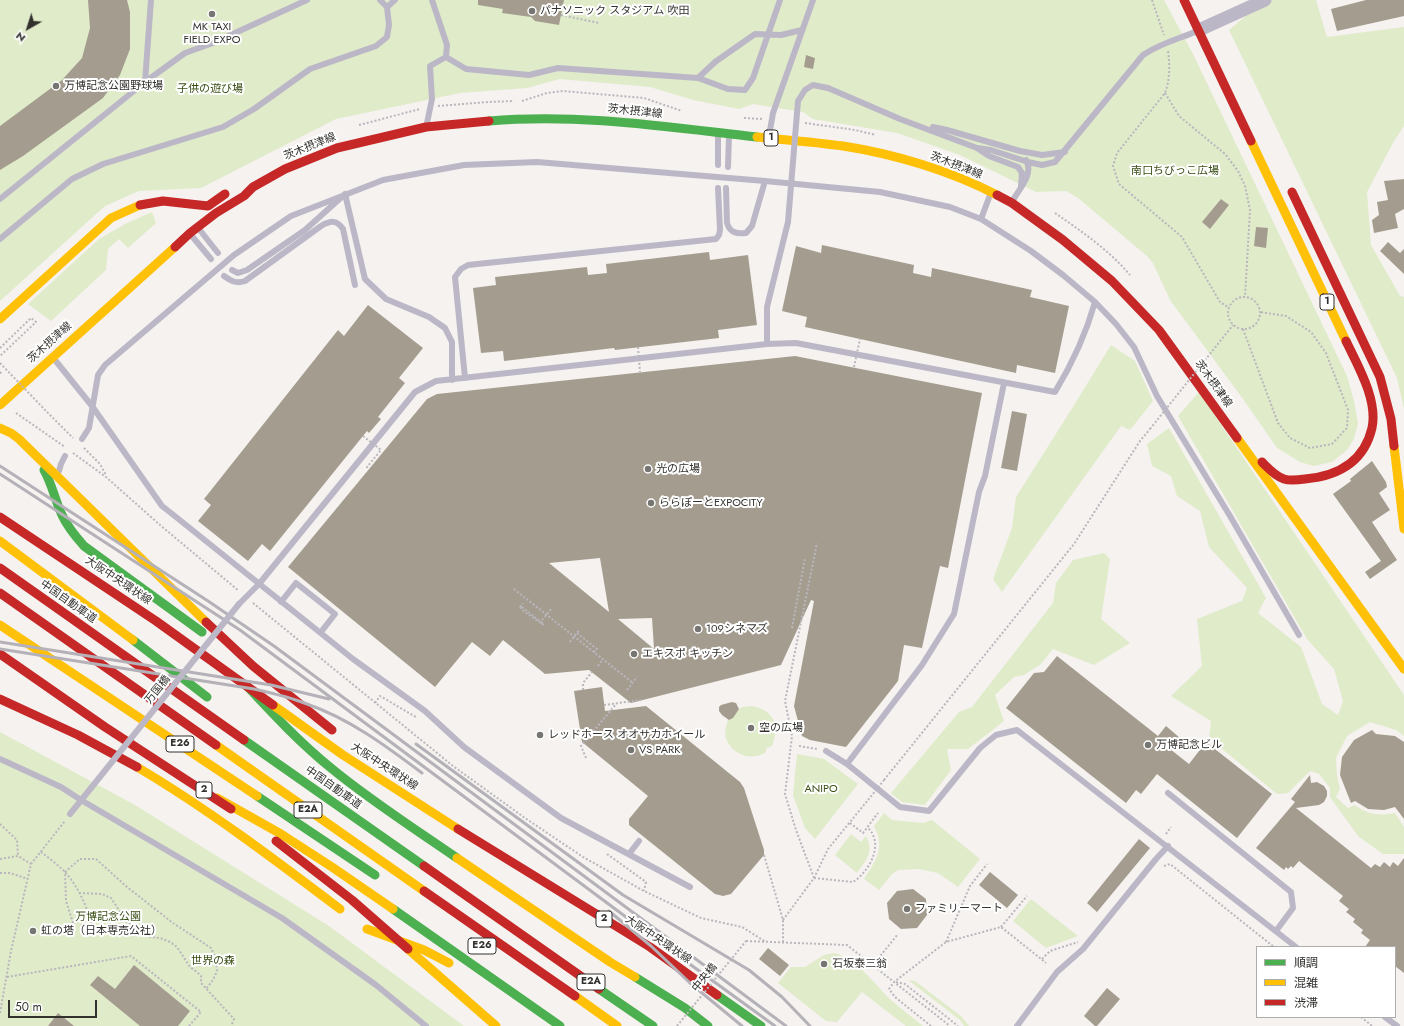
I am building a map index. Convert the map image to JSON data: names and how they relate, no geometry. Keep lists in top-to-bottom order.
{
  "streets": {
    "main road": [
      "茨木摂津線",
      "1",
      "大阪中央環状線",
      "中国自動車道",
      "E26",
      "2",
      "E2A"
    ],
    "lane": ["万国橋"],
    "path": ["中央橋"]
  },
  "crossings": [
    ["中国自動車道", "E2A"]
  ],
  "parks": [
    "子供の遊び場",
    "南口ちびっこ広場",
    "ANIPO",
    "万博記念公園",
    "世界の森"
  ],
  "places": [
    "パナソニック スタジアム 吹田",
    "MK TAXI FIELD EXPO",
    "万博記念公園野球場",
    "光の広場",
    "ららぽーとEXPOCITY",
    "109シネマズ",
    "エキスポ キッチン",
    "空の広場",
    "レッドホース オオサカホイール",
    "万博記念ビル",
    "VS PARK",
    "ファミリーマート",
    "虹の塔（日本専売公社）",
    "石坂泰三翁"
  ],
  "legend": ["順調", "混雑", "渋滞"],
  "scale_bar": "50 m",
  "north": "bottom left"
}
